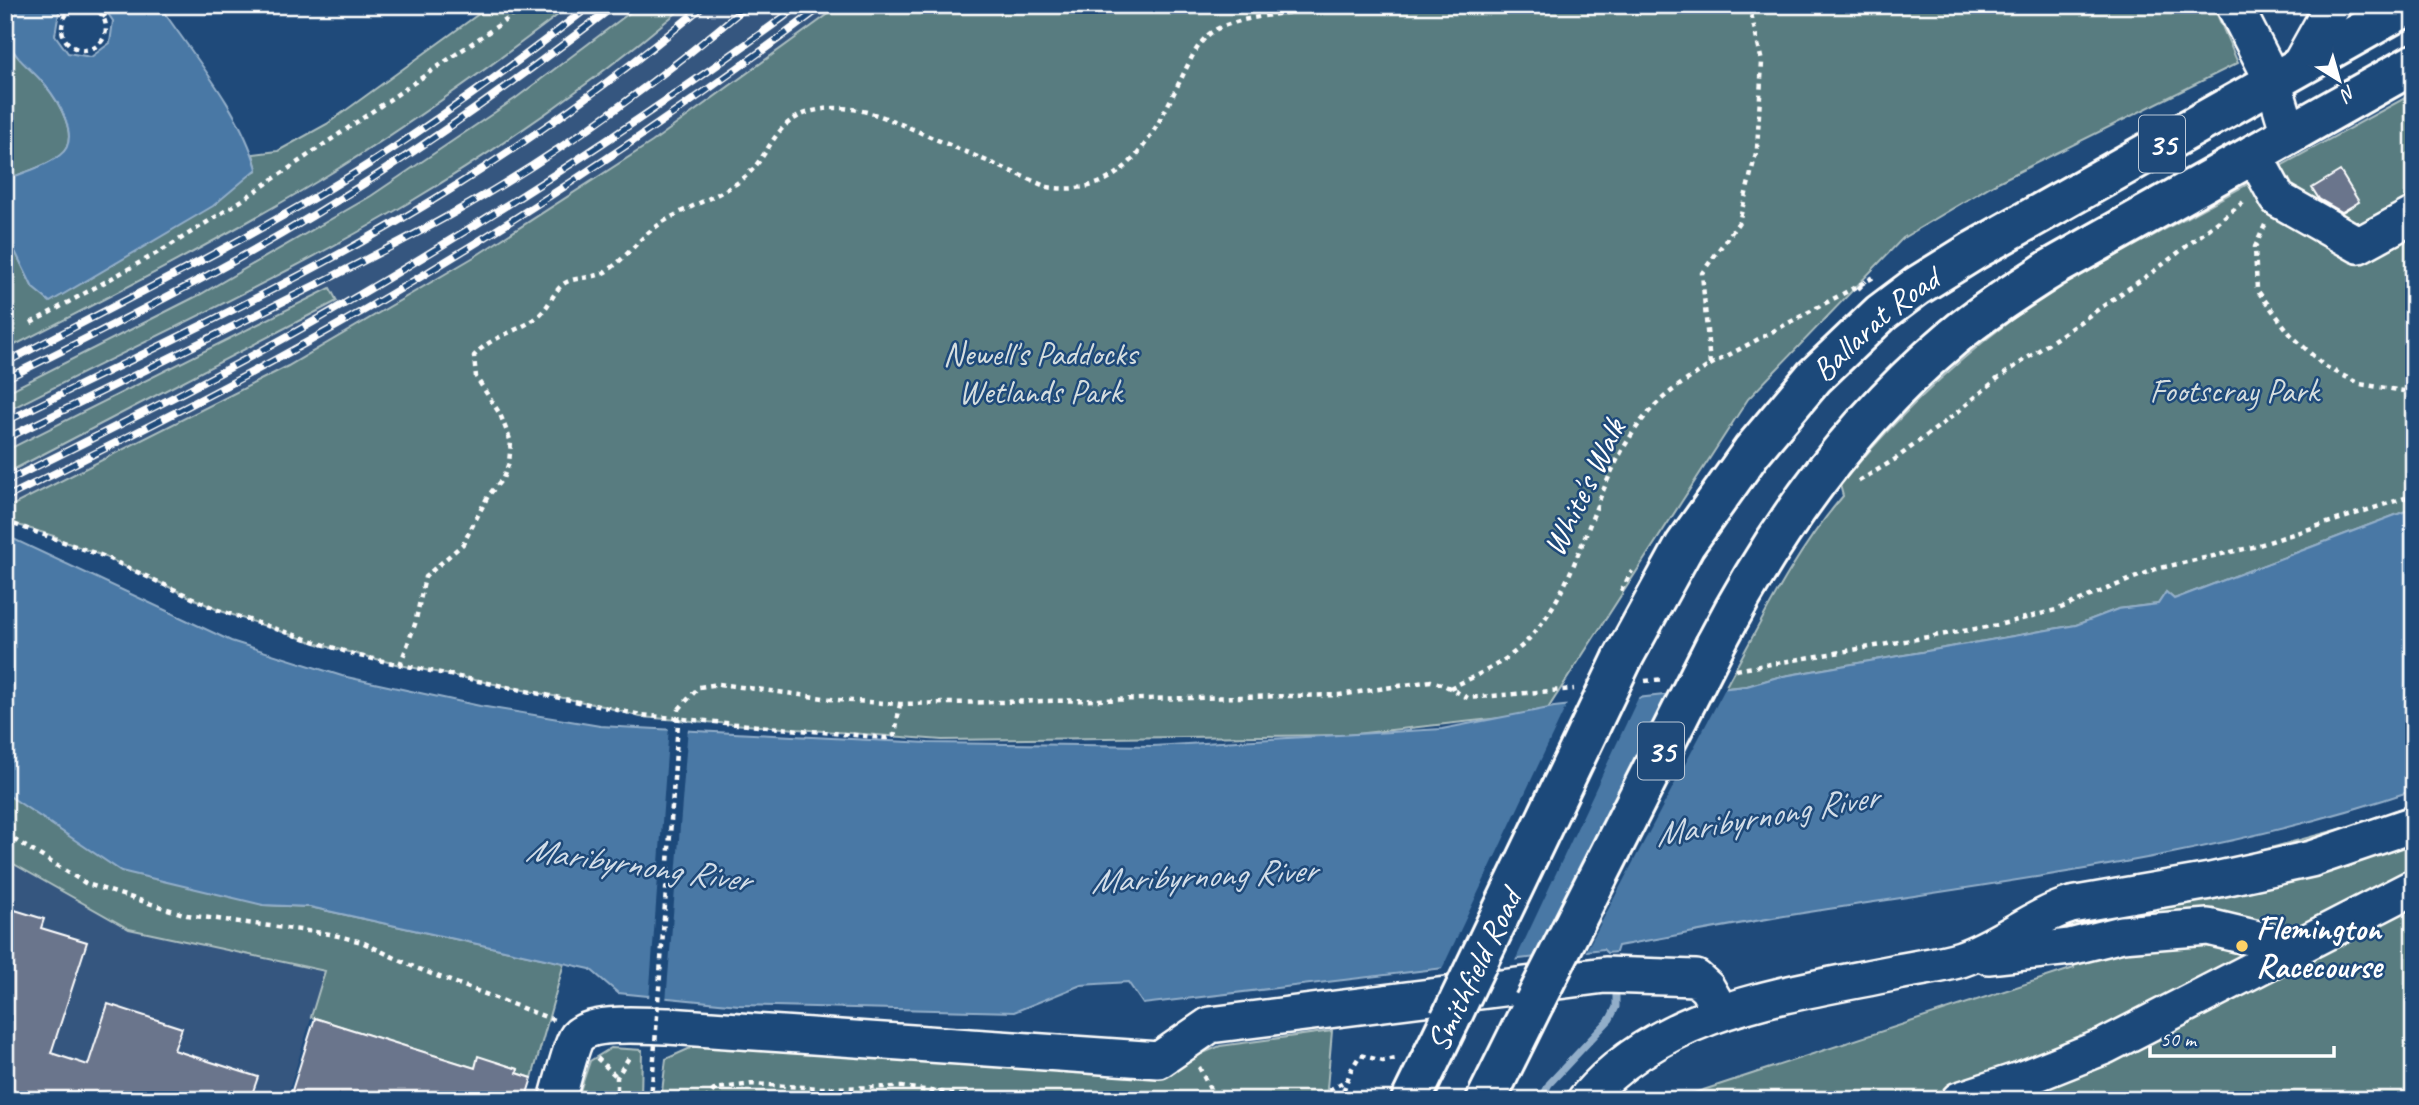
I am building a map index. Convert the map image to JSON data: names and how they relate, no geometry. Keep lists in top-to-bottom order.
{
  "streets": {
    "highway": ["35", "Ballarat Road", "Smithfield Road"],
    "path": ["White's Walk"]
  },
  "crossings": [
    ["Ballarat Road", "White's Walk"],
    ["Ballarat Road", "Smithfield Road"]
  ],
  "water": ["Maribyrnong River"],
  "parks": ["Newell's Paddocks Wetlands Park", "Footscray Park"],
  "places": ["Flemington Racecourse"],
  "scale_bar": "50 m",
  "north": "bottom right"
}
